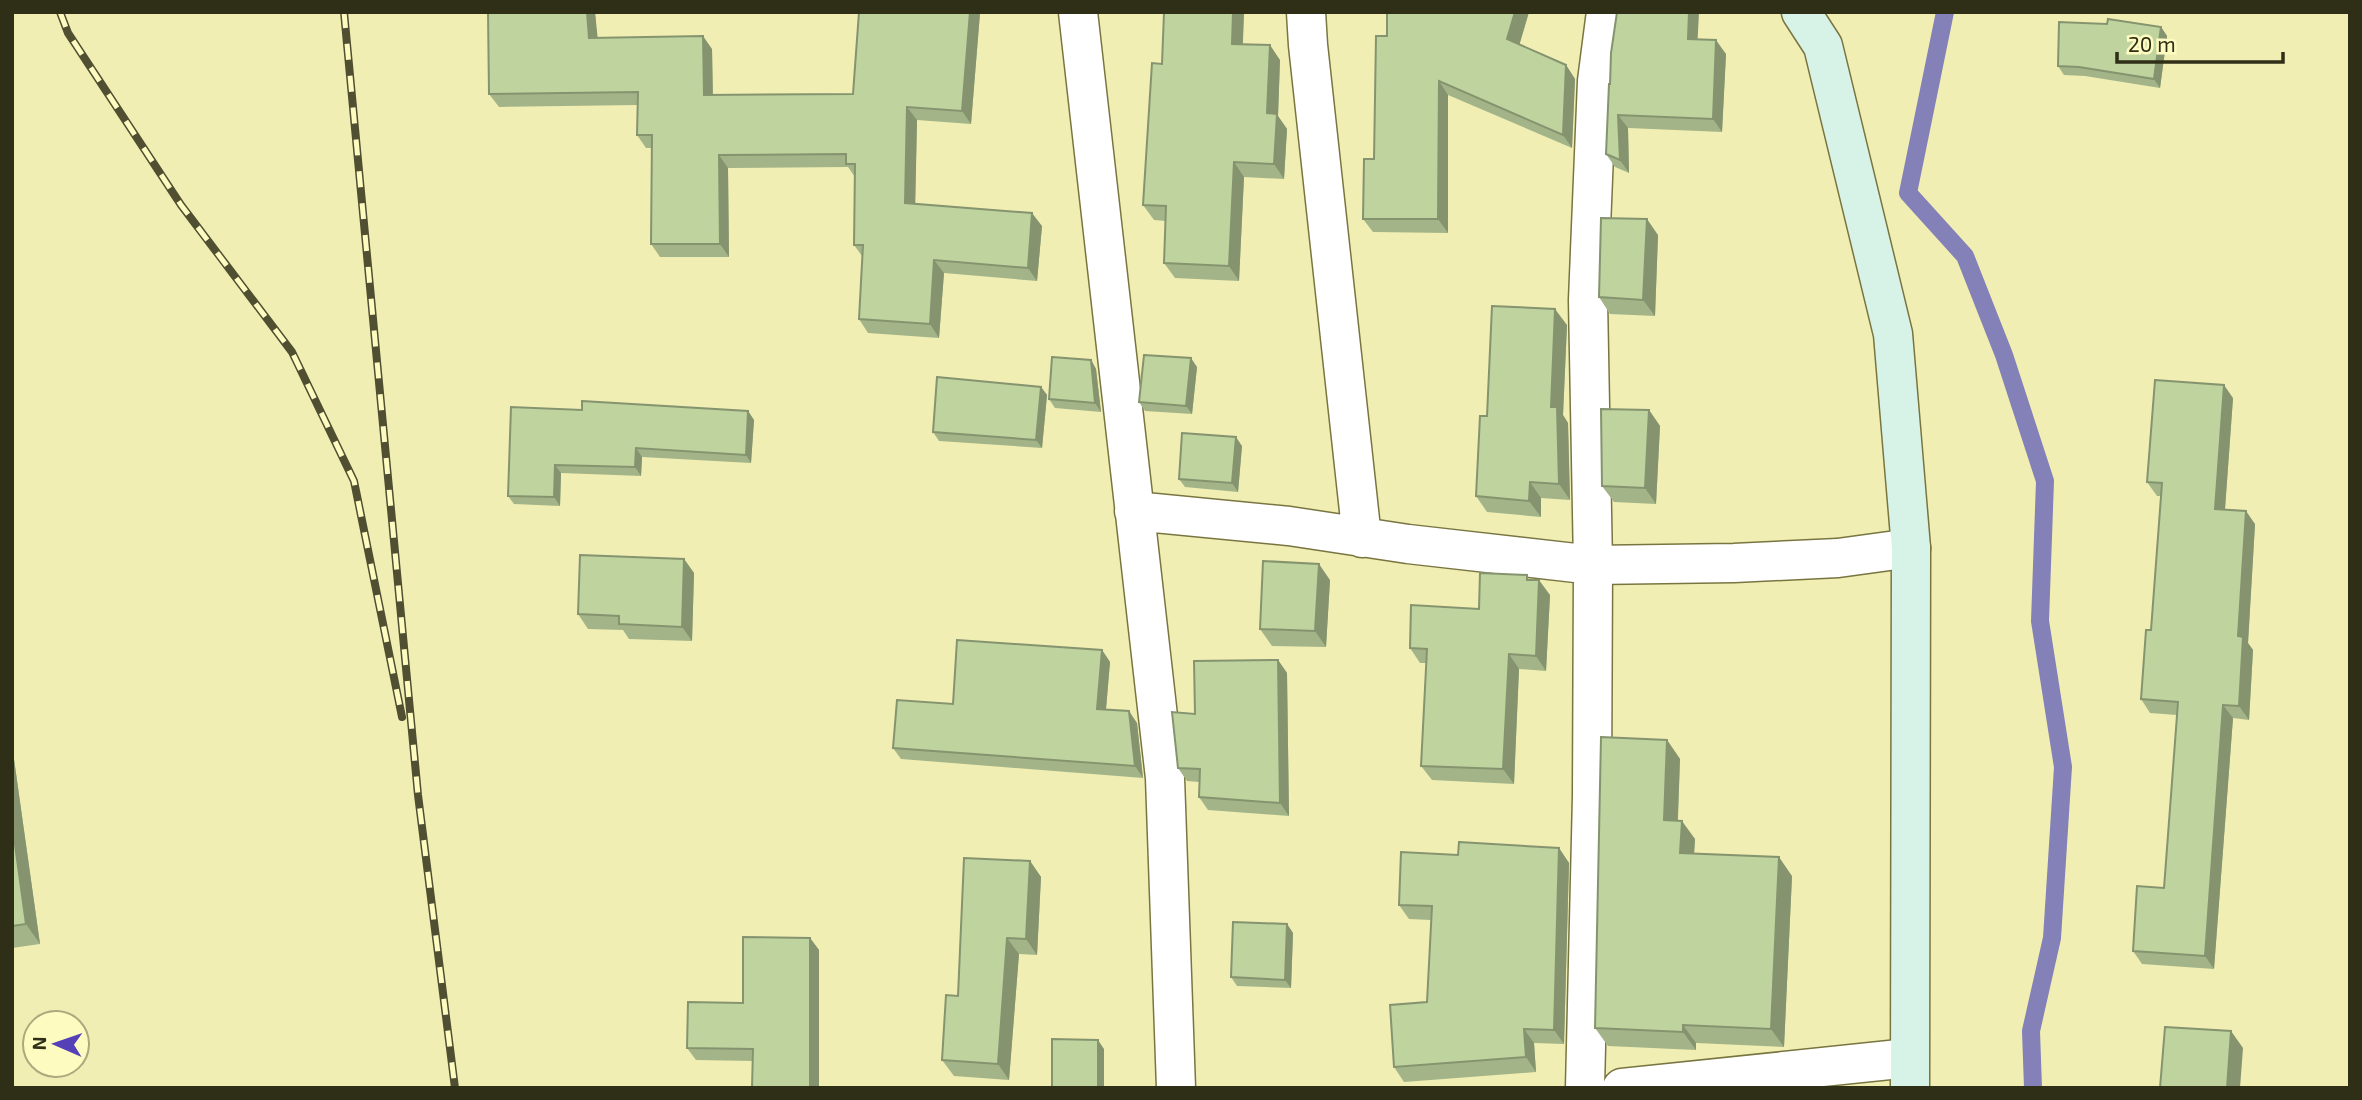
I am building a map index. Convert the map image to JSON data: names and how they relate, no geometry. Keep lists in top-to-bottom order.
{
  "scale_bar": "20 m",
  "north": "left"
}
